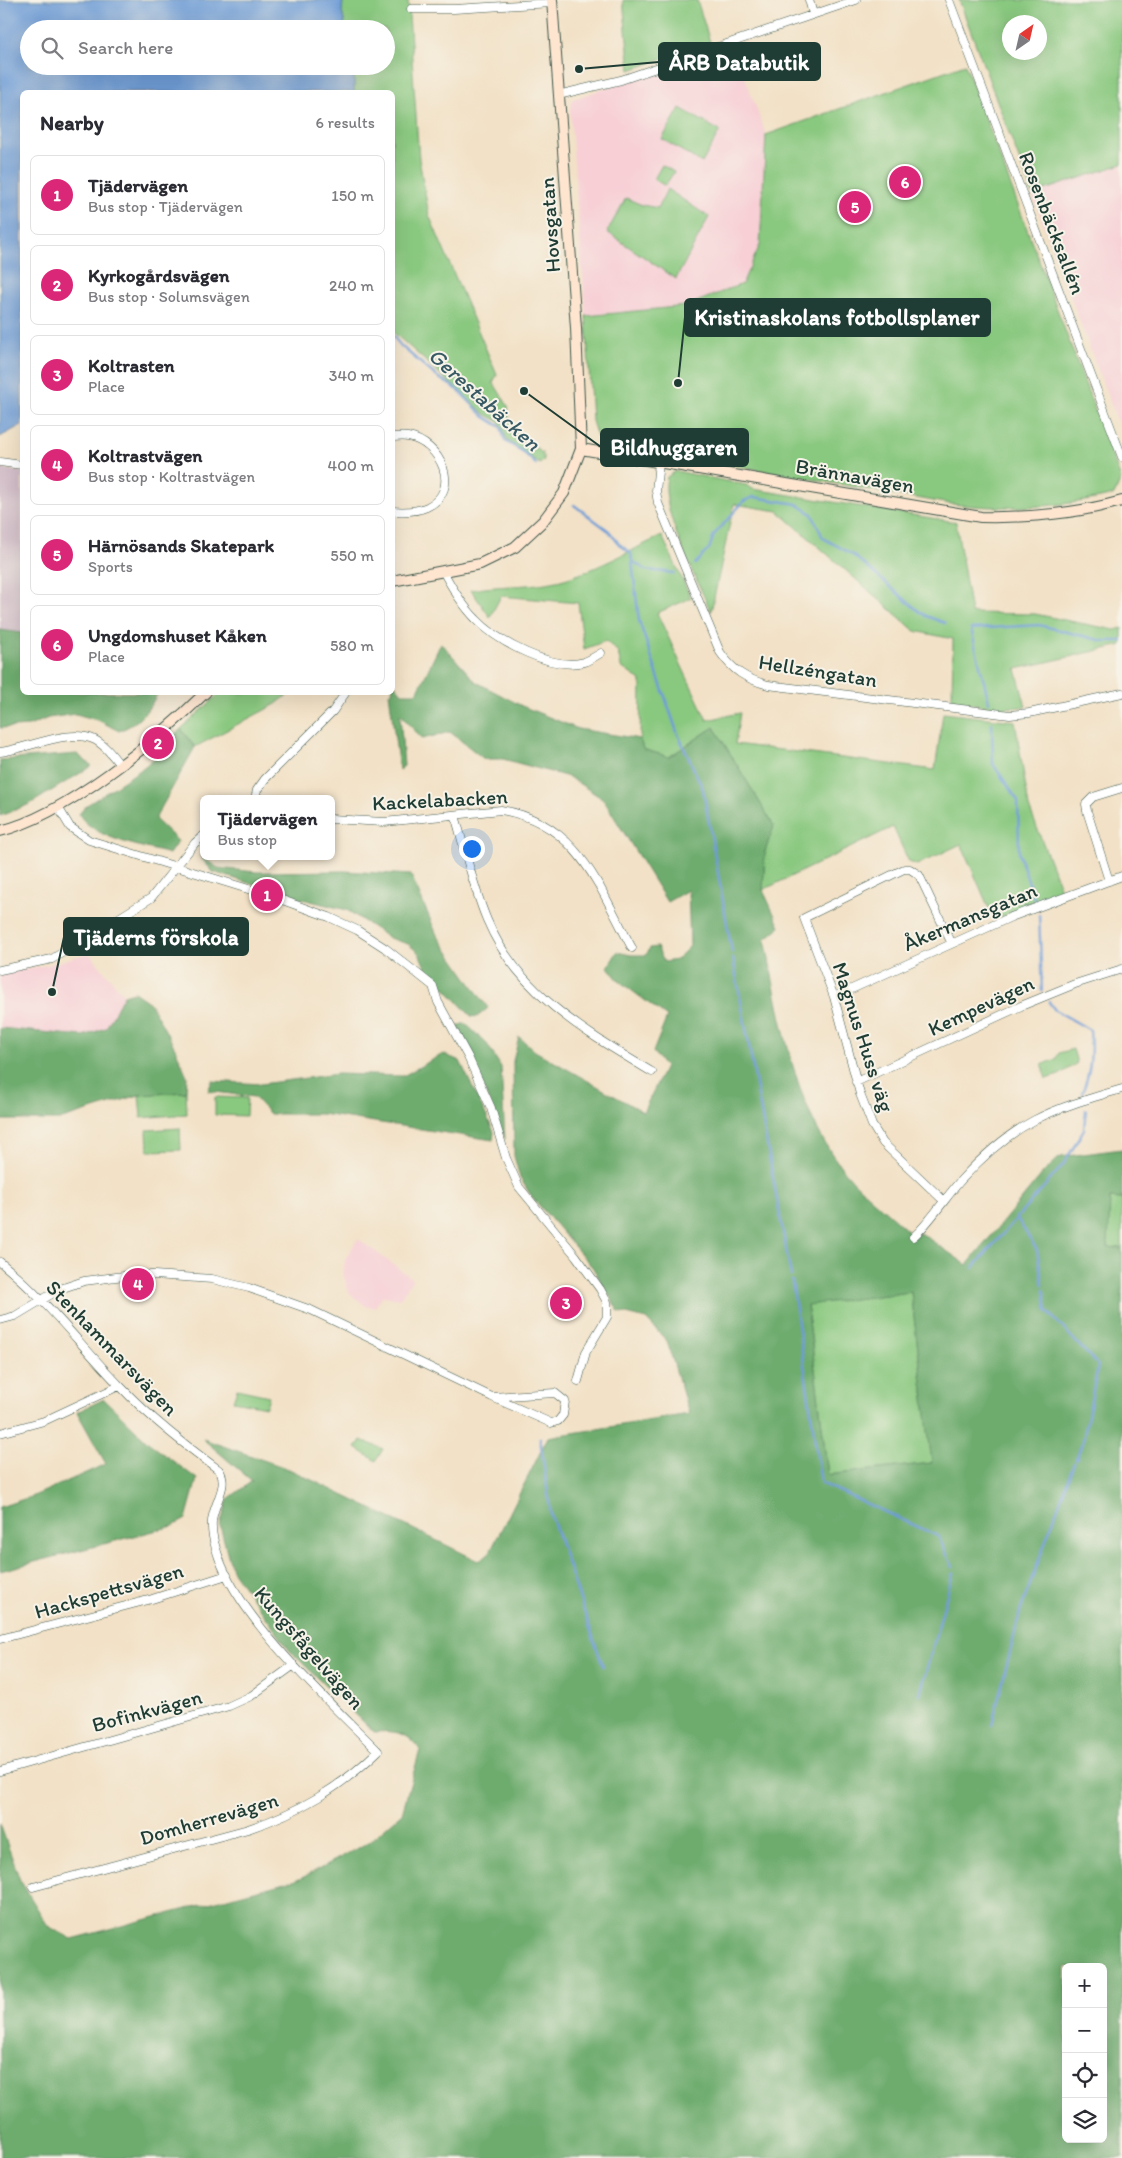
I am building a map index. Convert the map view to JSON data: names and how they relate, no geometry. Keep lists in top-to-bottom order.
{
  "streets": {
    "main road": ["Hovsgatan", "Brännavägen"],
    "street": [
      "Rosenbäcksallén",
      "Hellzéngatan",
      "Kackelabacken",
      "Åkermansgatan",
      "Kempevägen",
      "Magnus Huss väg",
      "Stenhammarsvägen",
      "Hackspettsvägen",
      "Kungsfågelvägen",
      "Bofinkvägen",
      "Domherrevägen"
    ]
  },
  "crossings": [
    ["Hovsgatan", "Brännavägen"],
    ["Brännavägen", "Hellzéngatan"],
    ["Åkermansgatan", "Magnus Huss väg"],
    ["Kempevägen", "Magnus Huss väg"],
    ["Stenhammarsvägen", "Kungsfågelvägen"],
    ["Hackspettsvägen", "Kungsfågelvägen"],
    ["Kungsfågelvägen", "Bofinkvägen"],
    ["Kungsfågelvägen", "Domherrevägen"]
  ],
  "water": ["Gerestabäcken"],
  "places": [
    "ÅRB Databutik",
    "Kristinaskolans fotbollsplaner",
    "Bildhuggaren",
    "Tjäderns förskola"
  ],
  "north": "top right",
  "page": {
    "search": "Search here",
    "heading": ["Nearby", "6 results"],
    "list": [
      {
        "mark": "1",
        "name": "Tjädervägen",
        "note": "Bus stop · Tjädervägen",
        "value": "150 m"
      },
      {
        "mark": "2",
        "name": "Kyrkogårdsvägen",
        "note": "Bus stop · Solumsvägen",
        "value": "240 m"
      },
      {
        "mark": "3",
        "name": "Koltrasten",
        "note": "Place",
        "value": "340 m"
      },
      {
        "mark": "4",
        "name": "Koltrastvägen",
        "note": "Bus stop · Koltrastvägen",
        "value": "400 m"
      },
      {
        "mark": "5",
        "name": "Härnösands Skatepark",
        "note": "Sports",
        "value": "550 m"
      },
      {
        "mark": "6",
        "name": "Ungdomshuset Kåken",
        "note": "Place",
        "value": "580 m"
      }
    ],
    "pins": [
      "6",
      "5",
      "2",
      "1",
      "4",
      "3"
    ],
    "popup": ["Tjädervägen", "Bus stop"],
    "map_buttons": ["+", "−"]
  }
}
